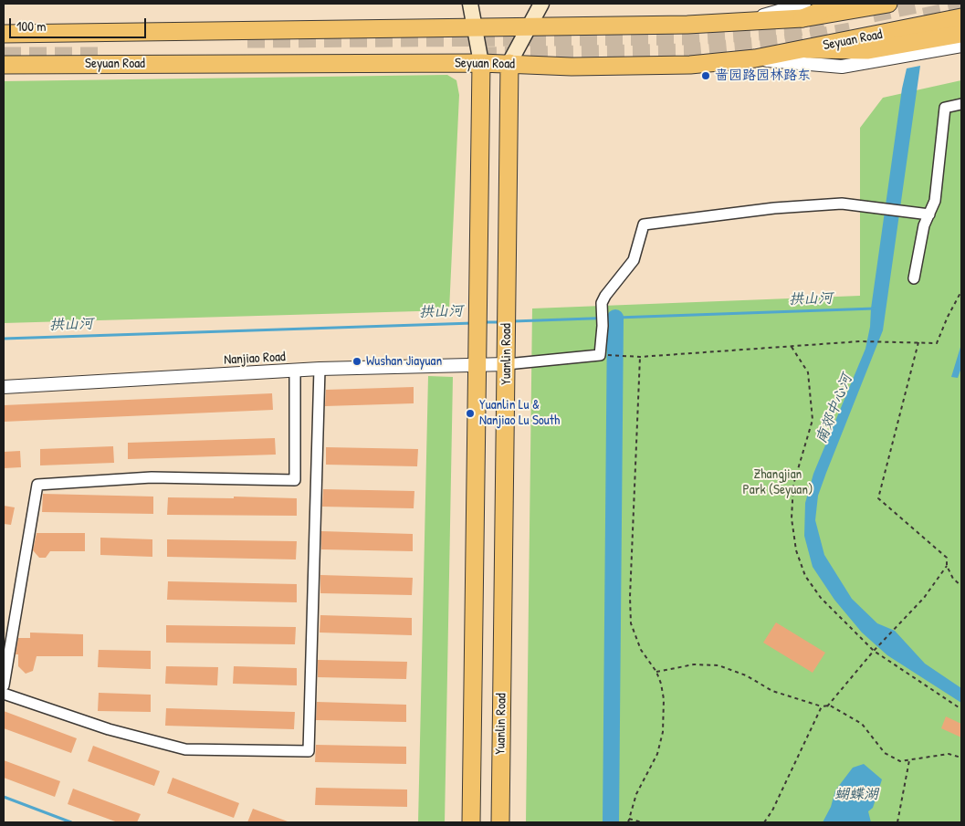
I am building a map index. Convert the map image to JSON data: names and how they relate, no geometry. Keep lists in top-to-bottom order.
{
  "streets": {
    "main road": ["Seyuan Road", "Yuanlin Road"],
    "street": ["Nanjiao Road"]
  },
  "crossings": [
    ["Seyuan Road", "Yuanlin Road"],
    ["Yuanlin Road", "Nanjiao Road"]
  ],
  "water": ["拱山河", "南郊中心河", "蝴蝶湖"],
  "parks": ["Zhangjian Park (Seyuan)"],
  "places": ["啬园路园林路东", "Wushan Jiayuan", "Yuanlin Lu & Nanjiao Lu South"],
  "scale_bar": "100 m"
}
